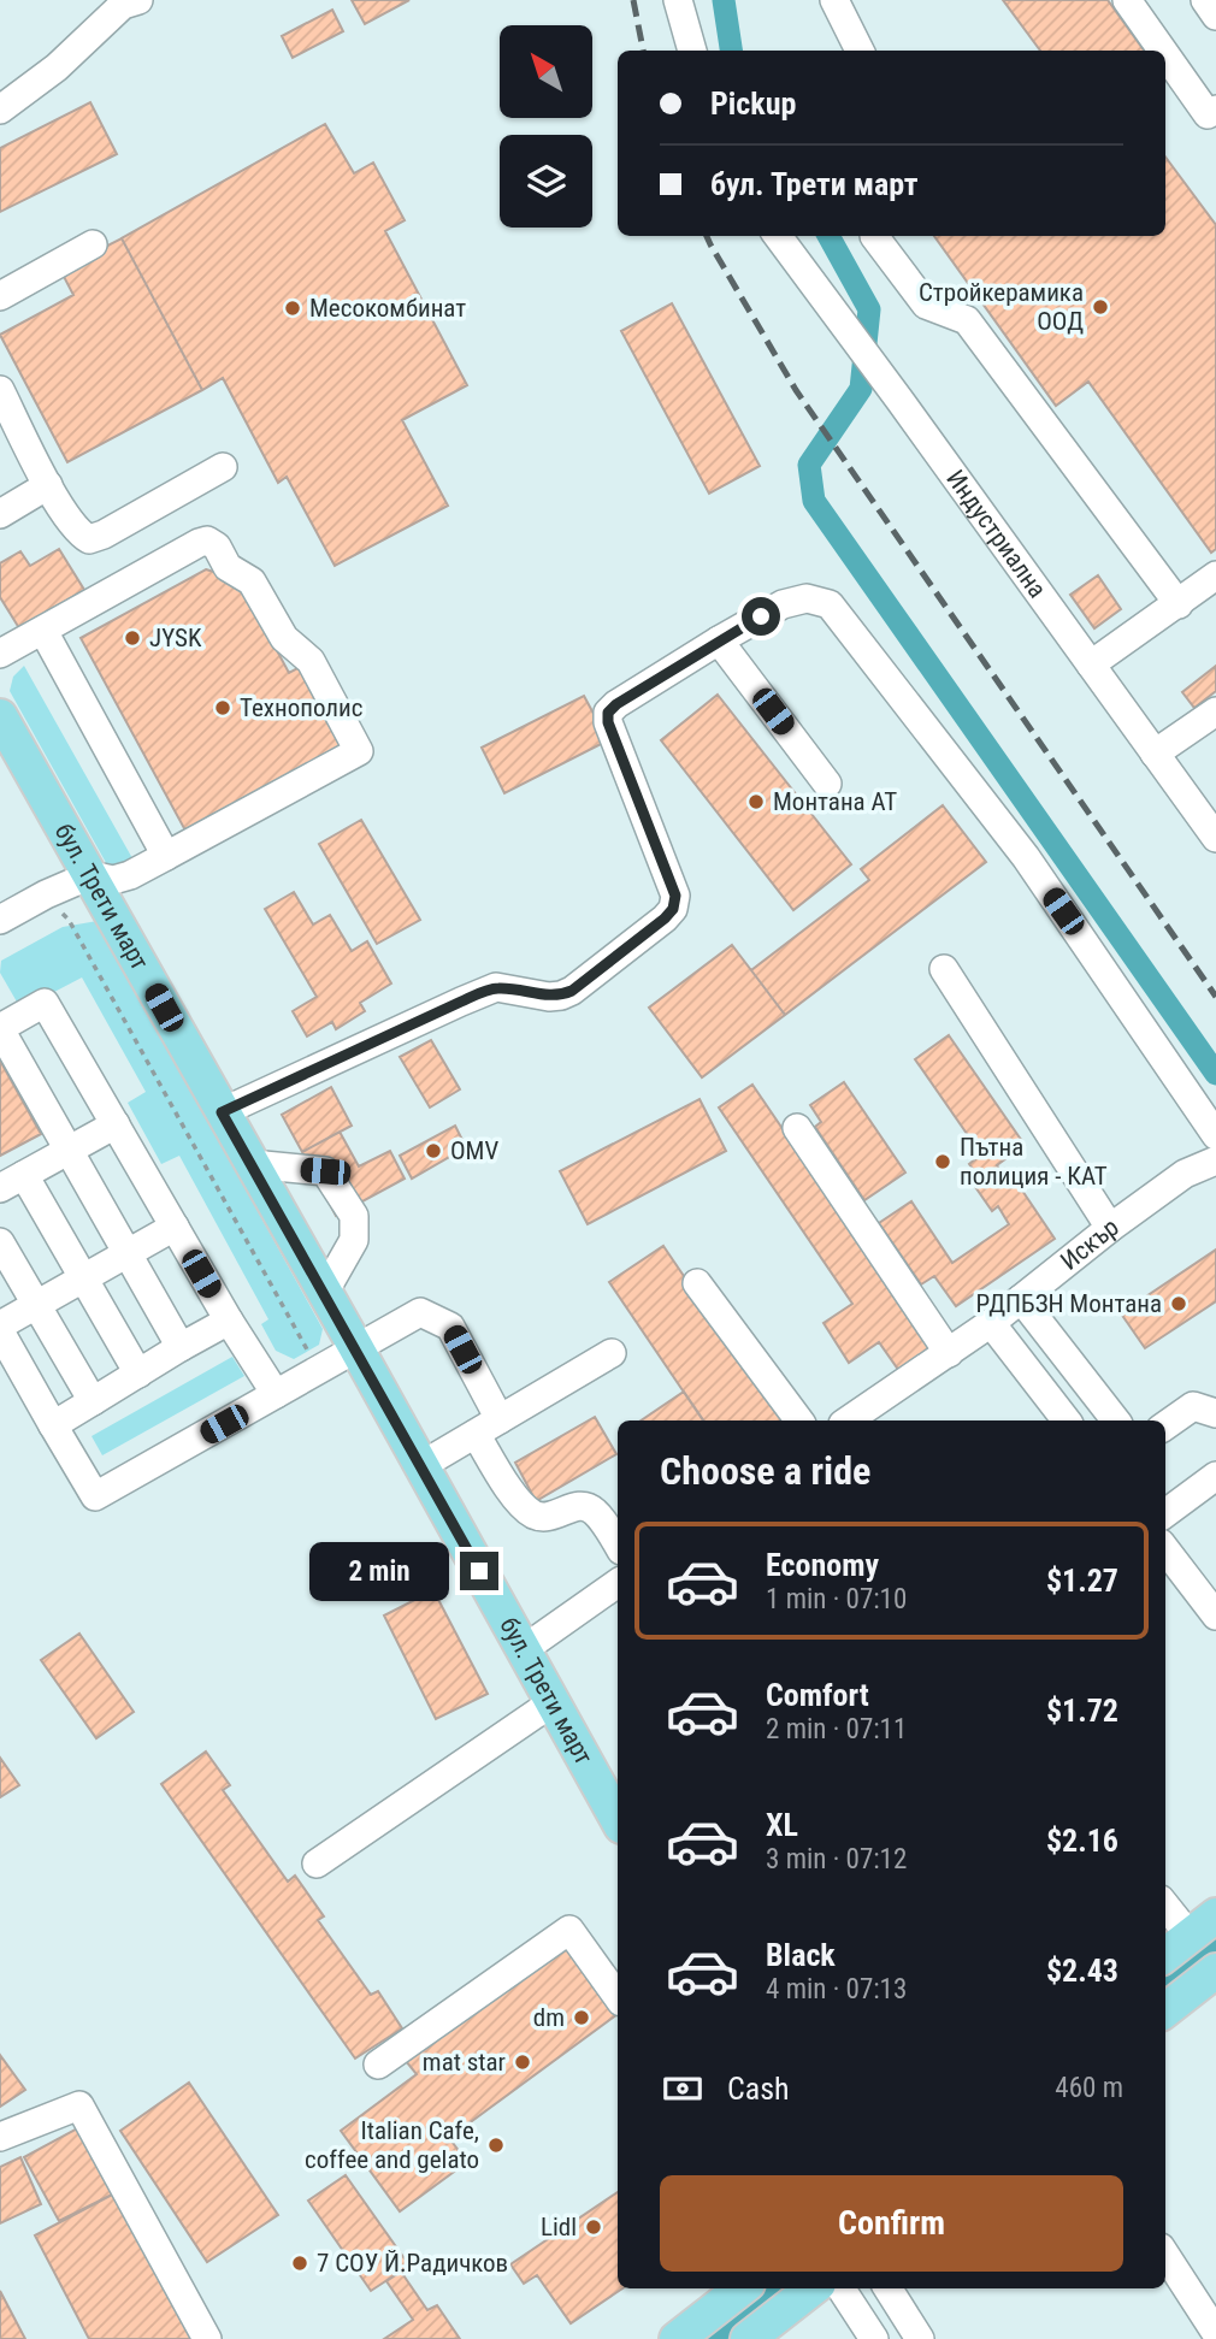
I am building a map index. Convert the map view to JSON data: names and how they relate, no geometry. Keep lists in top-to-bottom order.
{
  "streets": {
    "main road": ["бул. Трети март"],
    "street": ["Индустриална", "Искър"]
  },
  "places": [
    "Стройкерамика ООД",
    "Месокомбинат",
    "JYSK",
    "Технополис",
    "Монтана АТ",
    "OMV",
    "Пътна полиция - КАТ",
    "РДПБЗН Монтана",
    "dm",
    "mat star",
    "Italian Cafe, coffee and gelato",
    "Lidl",
    "7 СОУ Й.Радичков"
  ],
  "north": "top left",
  "page": {
    "banner": ["Pickup", "бул. Трети март"],
    "heading": "Choose a ride",
    "list": [
      {
        "name": "Economy",
        "note": "1 min · 07:10",
        "value": "$1.27"
      },
      {
        "name": "Comfort",
        "note": "2 min · 07:11",
        "value": "$1.72"
      },
      {
        "name": "XL",
        "note": "3 min · 07:12",
        "value": "$2.16"
      },
      {
        "name": "Black",
        "note": "4 min · 07:13",
        "value": "$2.43"
      }
    ],
    "bubble": "2 min",
    "pay": ["Cash", "460 m"],
    "buttons": "Confirm"
  }
}
